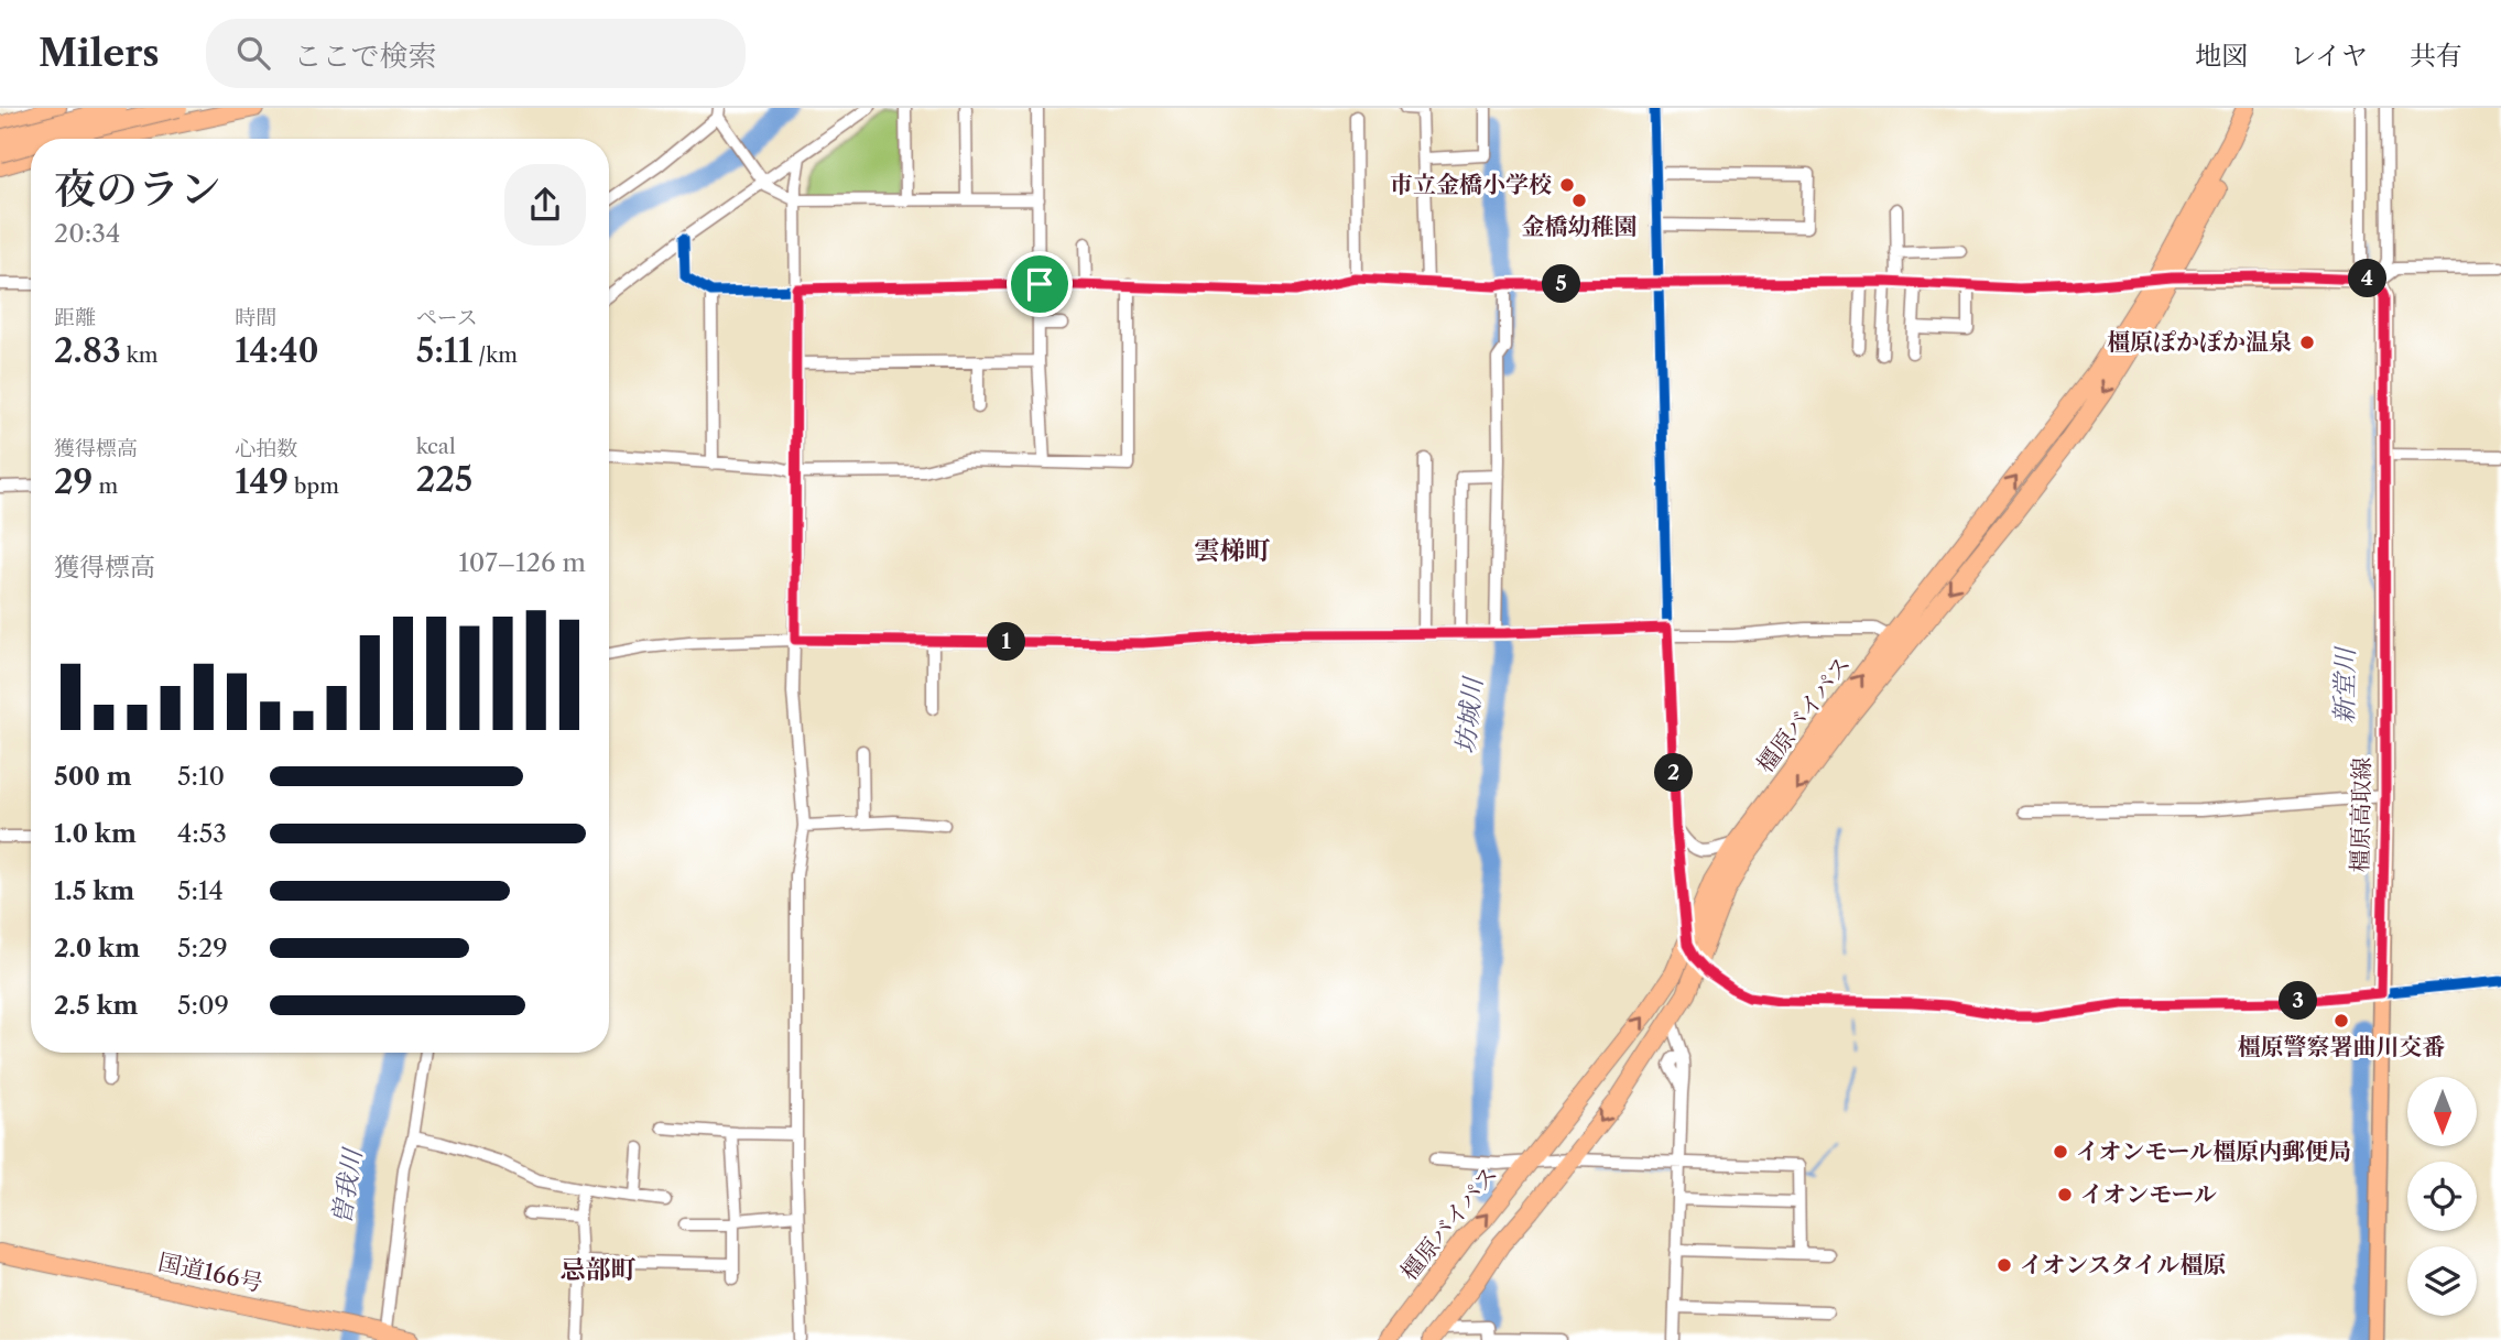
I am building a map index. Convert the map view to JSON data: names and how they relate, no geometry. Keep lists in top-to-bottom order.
{
  "streets": {
    "highway": ["橿原バイパス", "国道166号"],
    "main road": ["橿原高取線"]
  },
  "districts": ["雲梯町", "忌部町"],
  "water": ["新堂川", "坊城川", "曽我川"],
  "places": [
    "市立金橋小学校",
    "金橋幼稚園",
    "橿原ぽかぽか温泉",
    "橿原警察署曲川交番",
    "イオンモール橿原内郵便局",
    "イオンモール",
    "イオンスタイル橿原"
  ],
  "north": "bottom",
  "page": {
    "header": "Milers",
    "search": "ここで検索",
    "nav": ["地図", "レイヤ", "共有"],
    "heading": ["夜のラン", "20:34"],
    "pins": [
      "4",
      "5",
      "1",
      "2",
      "3"
    ],
    "stats": [
      ["距離", "2.83 km"],
      ["時間", "14:40"],
      ["ペース", "5:11 /km"],
      ["獲得標高", "29 m"],
      ["心拍数", "149 bpm"],
      ["kcal", "225"]
    ],
    "chart": ["獲得標高", "107–126 m"],
    "list": [
      {
        "name": "500 m",
        "note": "5:10"
      },
      {
        "name": "1.0 km",
        "note": "4:53"
      },
      {
        "name": "1.5 km",
        "note": "5:14"
      },
      {
        "name": "2.0 km",
        "note": "5:29"
      },
      {
        "name": "2.5 km",
        "note": "5:09"
      }
    ]
  }
}
